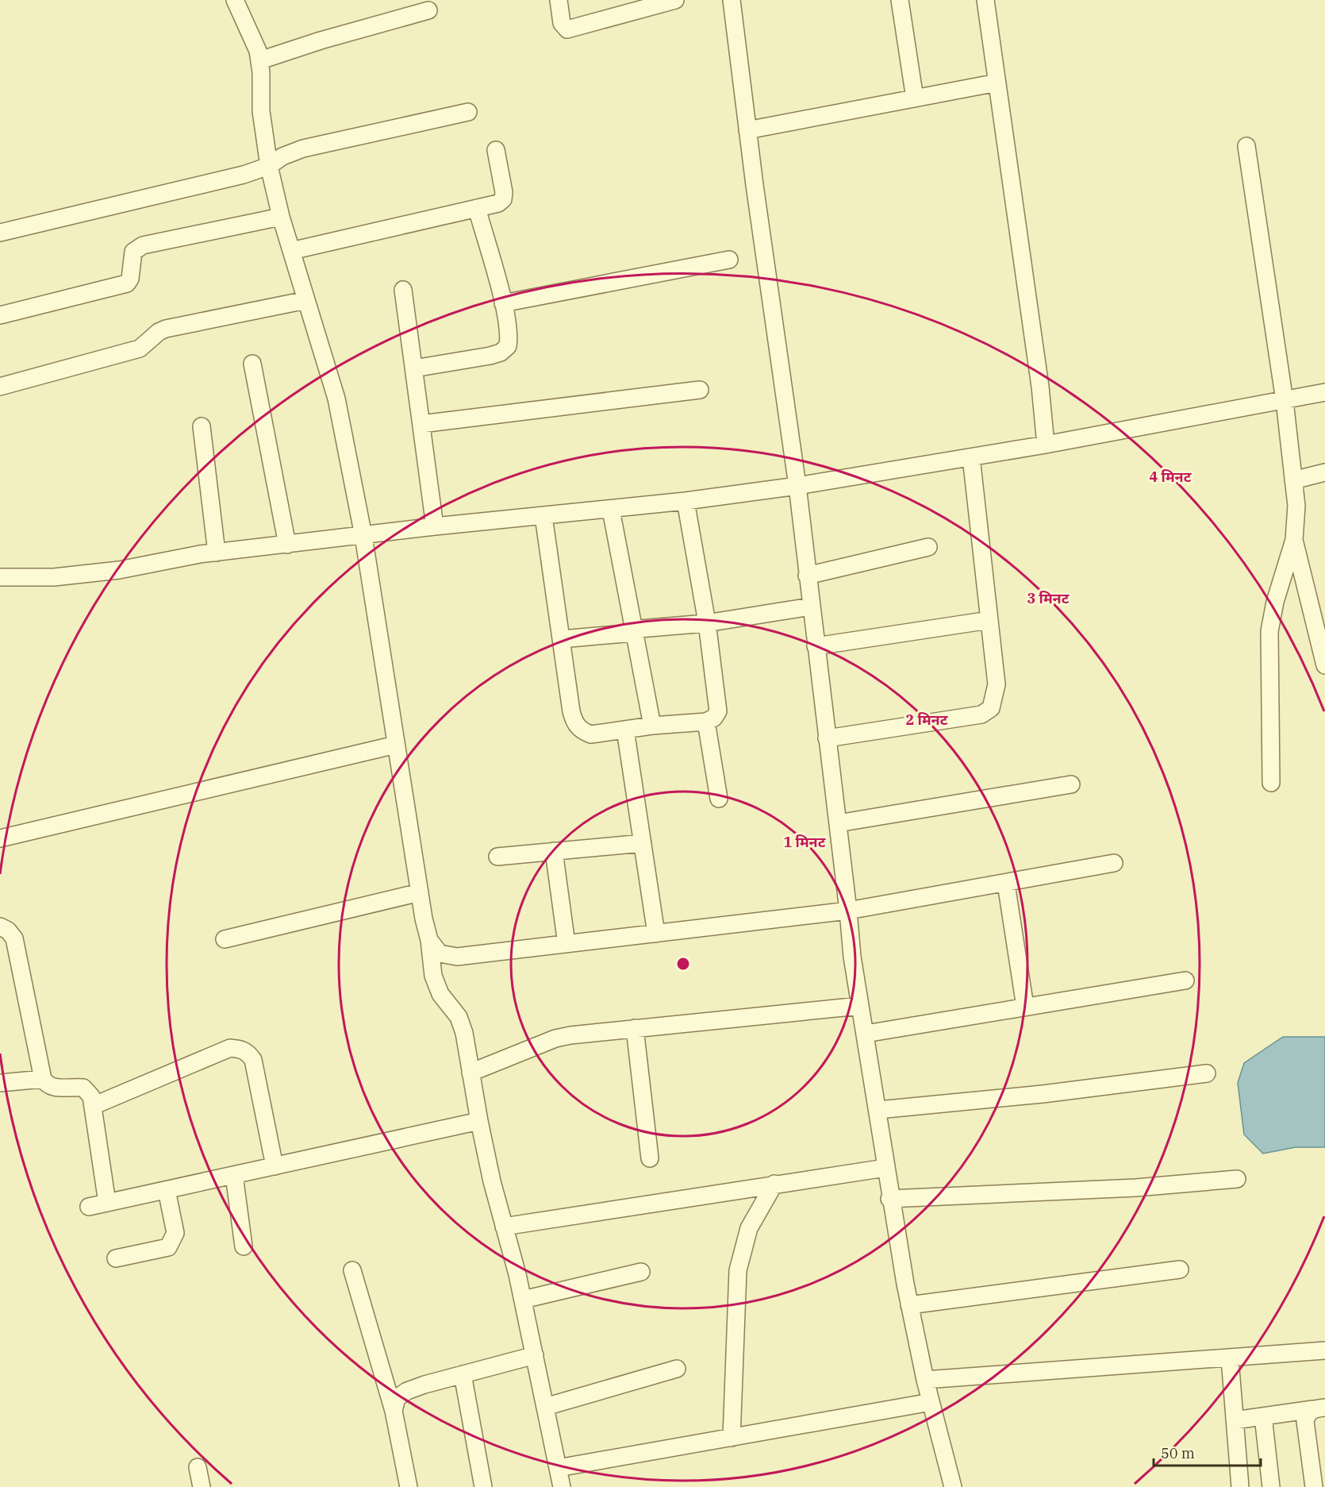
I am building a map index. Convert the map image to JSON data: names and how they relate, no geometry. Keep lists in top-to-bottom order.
{
  "scale_bar": "50 m",
  "rings": [
    "4 मिनट",
    "3 मिनट",
    "2 मिनट",
    "1 मिनट"
  ]
}
